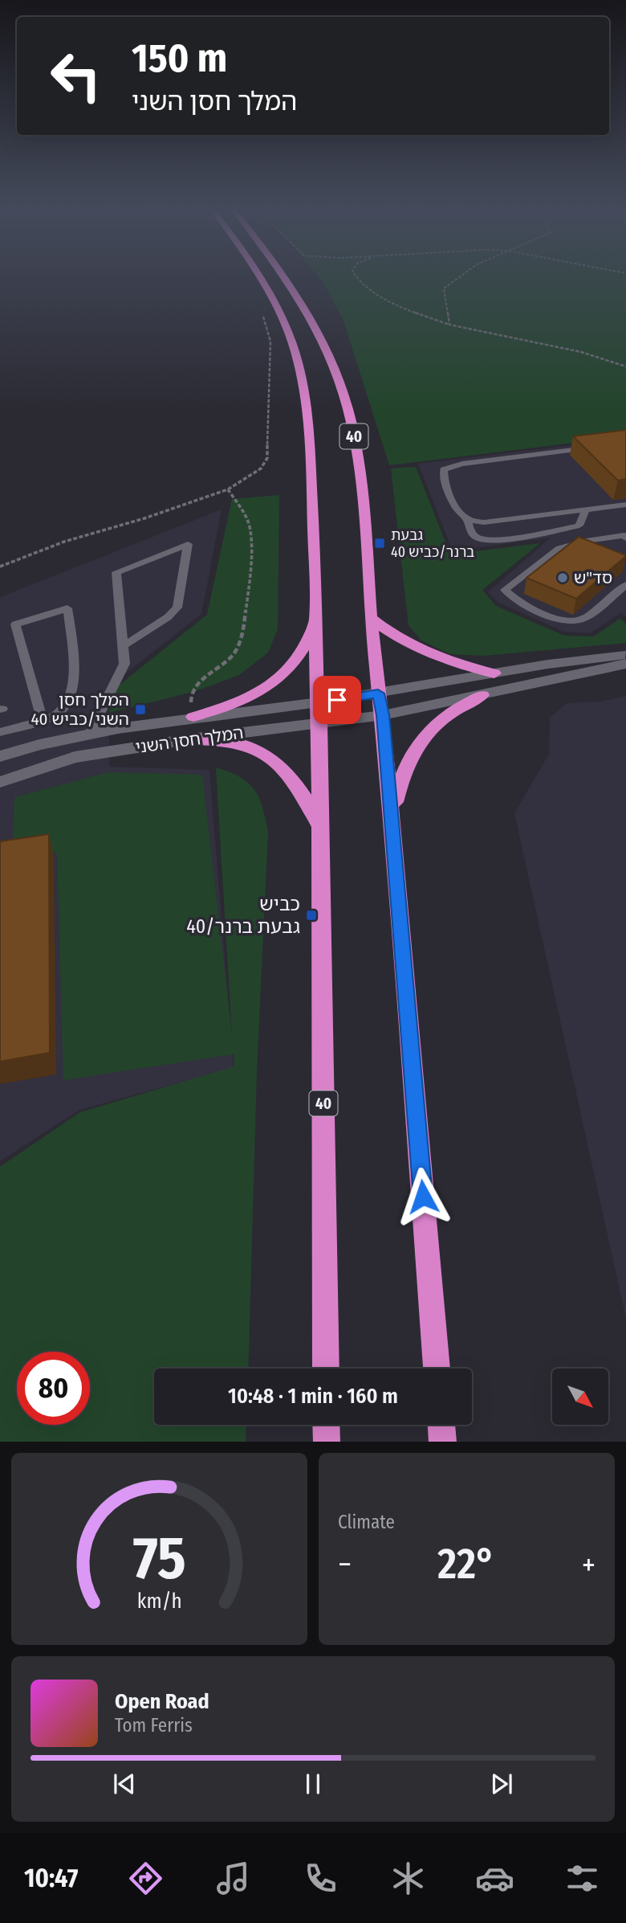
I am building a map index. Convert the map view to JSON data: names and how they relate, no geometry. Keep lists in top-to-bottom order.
{
  "streets": {
    "highway": ["40"],
    "street": ["המלך חסן השני"]
  },
  "crossings": [
    ["40", "המלך חסן השני"]
  ],
  "places": {
    "transit": ["גבעת ברנר/כביש 40", "המלך חסן השני/כביש 40", "כביש 40/גבעת ברנר"],
    "other": ["סד\"ש"]
  },
  "north": "bottom right",
  "page": {
    "turn": ["150 m", "המלך חסן השני"],
    "limit": "80",
    "trip": "10:48 · 1 min · 160 m",
    "tile": "Climate",
    "heat": ["−", "22°", "+"],
    "song": ["Open Road", "Tom Ferris"],
    "tabs": "10:47",
    "gauge": ["75", "km/h"]
  }
}
